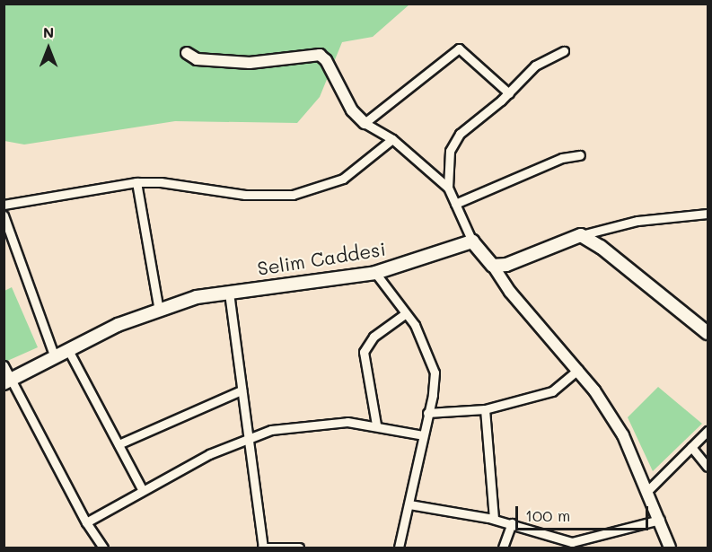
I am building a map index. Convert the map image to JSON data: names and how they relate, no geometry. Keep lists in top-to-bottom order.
{
  "streets": {
    "main road": ["Selim Caddesi"]
  },
  "scale_bar": "100 m",
  "north": "top"
}
